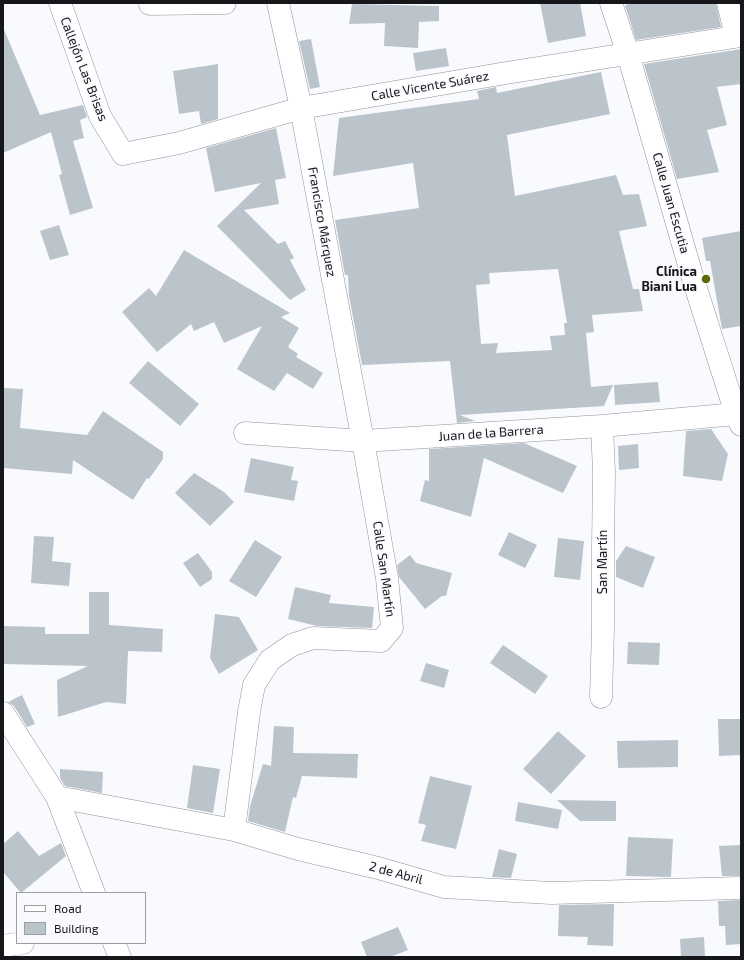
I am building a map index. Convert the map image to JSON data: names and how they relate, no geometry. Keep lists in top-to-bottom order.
{
  "streets": {
    "street": [
      "Callejón Las Brisas",
      "Calle Vicente Suárez",
      "Calle Juan Escutia",
      "Francisco Márquez",
      "Juan de la Barrera",
      "San Martín",
      "Calle San Martín",
      "2 de Abril"
    ]
  },
  "crossings": [
    ["Callejón Las Brisas", "Calle Vicente Suárez"],
    ["Calle Vicente Suárez", "Calle Juan Escutia"],
    ["Calle Vicente Suárez", "Francisco Márquez"],
    ["Calle Juan Escutia", "Juan de la Barrera"],
    ["Francisco Márquez", "Juan de la Barrera"],
    ["Francisco Márquez", "Calle San Martín"],
    ["Juan de la Barrera", "San Martín"],
    ["Juan de la Barrera", "Calle San Martín"],
    ["Calle San Martín", "2 de Abril"]
  ],
  "places": ["Clínica Biani Lua"],
  "legend": ["Road", "Building"]
}
